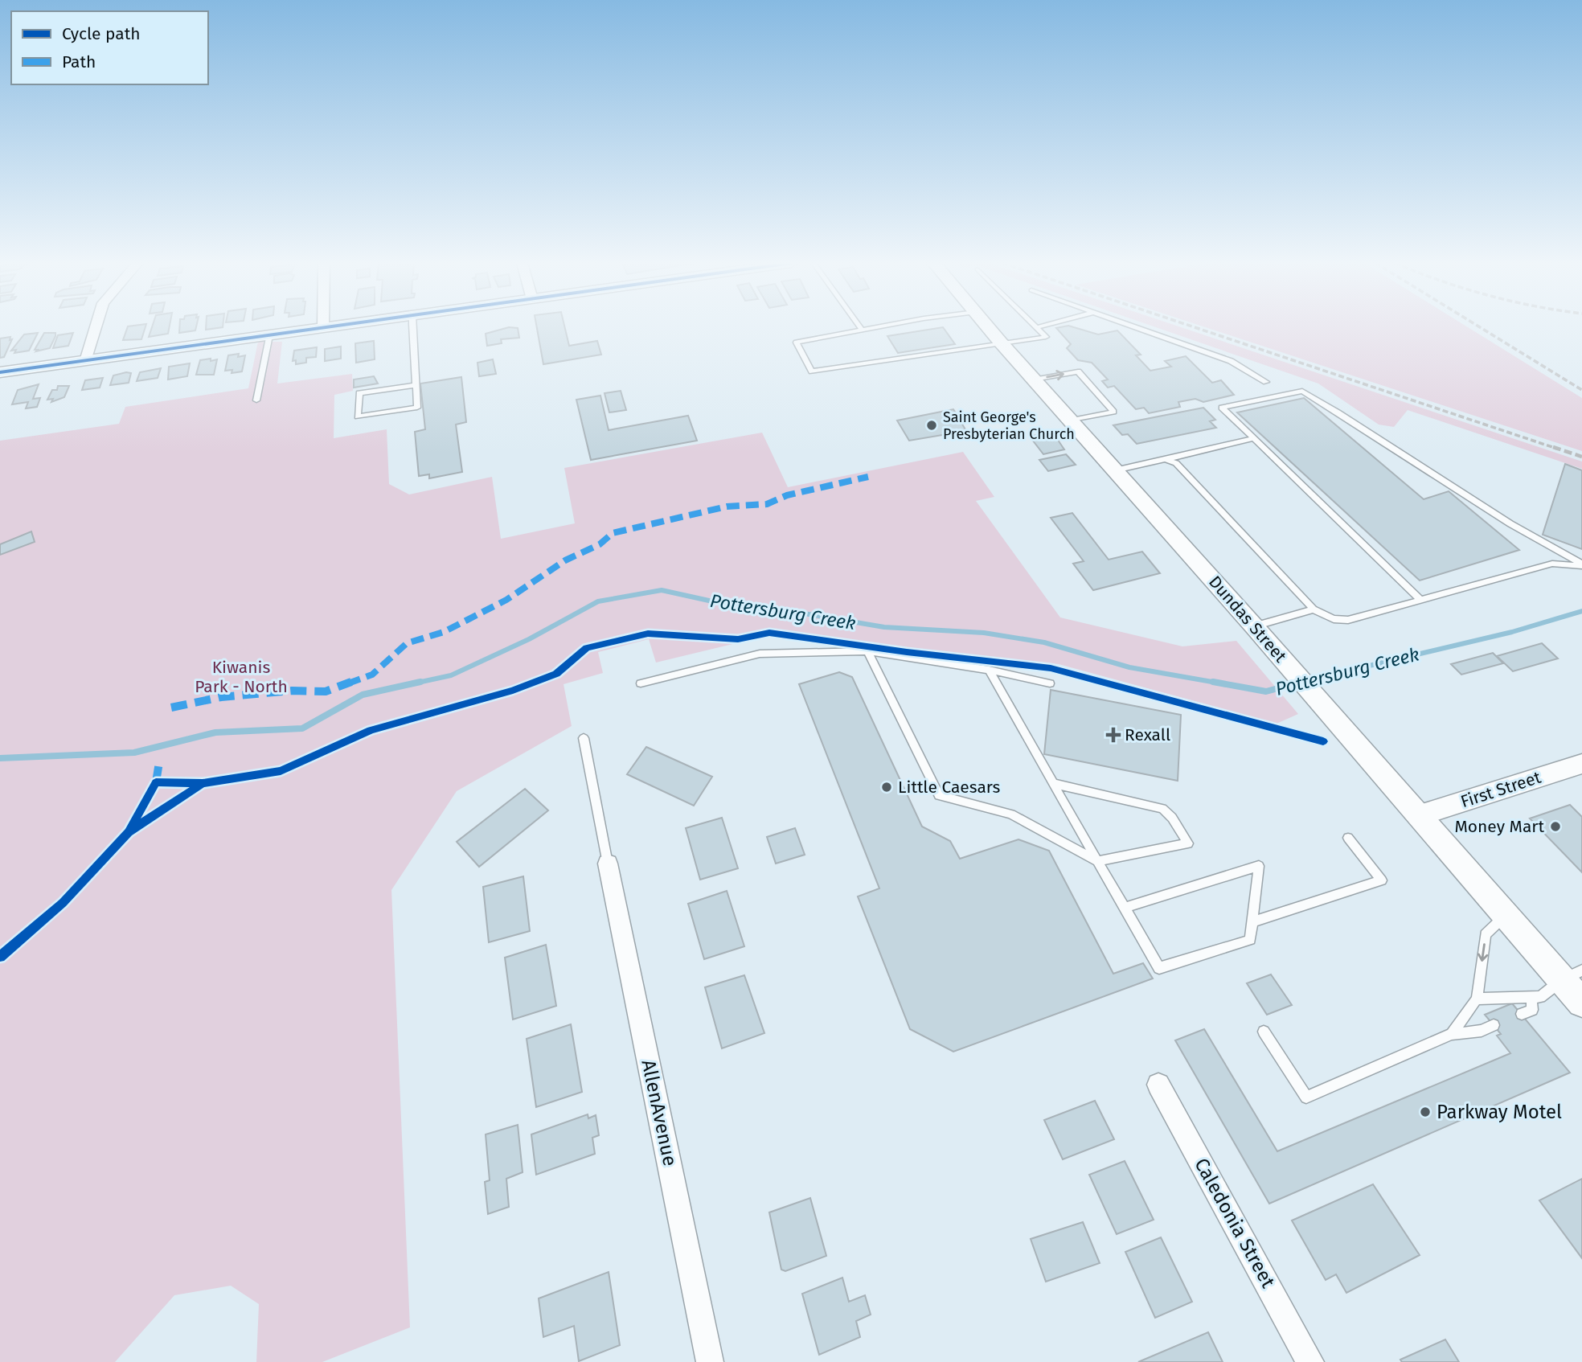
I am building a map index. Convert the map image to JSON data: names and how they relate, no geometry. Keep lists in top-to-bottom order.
{
  "streets": {
    "main road": ["Dundas Street"],
    "street": ["First Street", "AllenAvenue", "Caledonia Street"]
  },
  "crossings": [
    ["Dundas Street", "First Street"]
  ],
  "water": ["Pottersburg Creek"],
  "parks": ["Kiwanis Park - North"],
  "places": {
    "other": [
      "Saint George's Presbyterian Church",
      "Little Caesars",
      "Money Mart",
      "Parkway Motel"
    ],
    "health": ["Rexall"]
  },
  "legend": ["Cycle path", "Path"]
}
